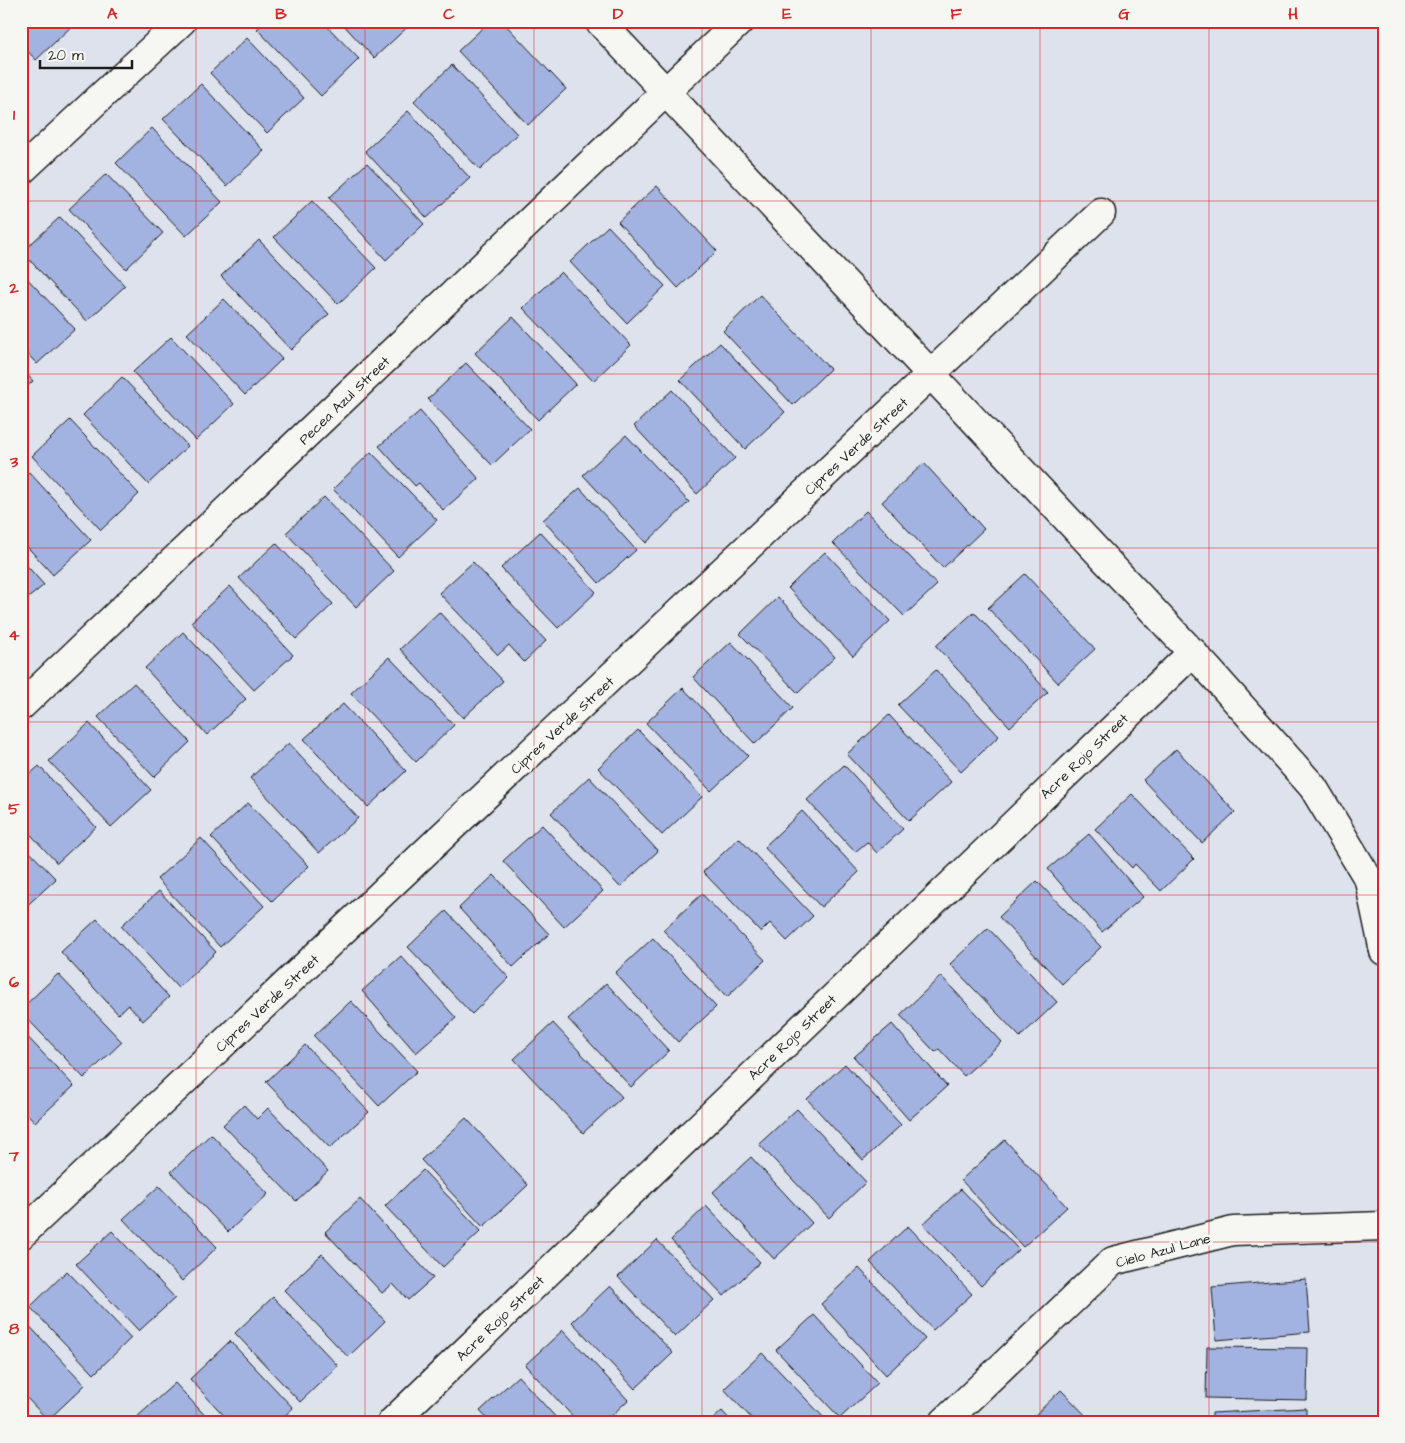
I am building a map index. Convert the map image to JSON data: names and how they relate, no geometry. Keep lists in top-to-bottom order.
{
  "streets": {
    "street": [
      "Pecea Azul Street",
      "Cipres Verde Street",
      "Acre Rojo Street",
      "Cielo Azul Lane"
    ]
  },
  "scale_bar": "20 m",
  "grid": {
    "columns": [
      "A",
      "B",
      "C",
      "D",
      "E",
      "F",
      "G",
      "H"
    ],
    "rows": [
      "1",
      "2",
      "3",
      "4",
      "5",
      "6",
      "7",
      "8"
    ]
  }
}
